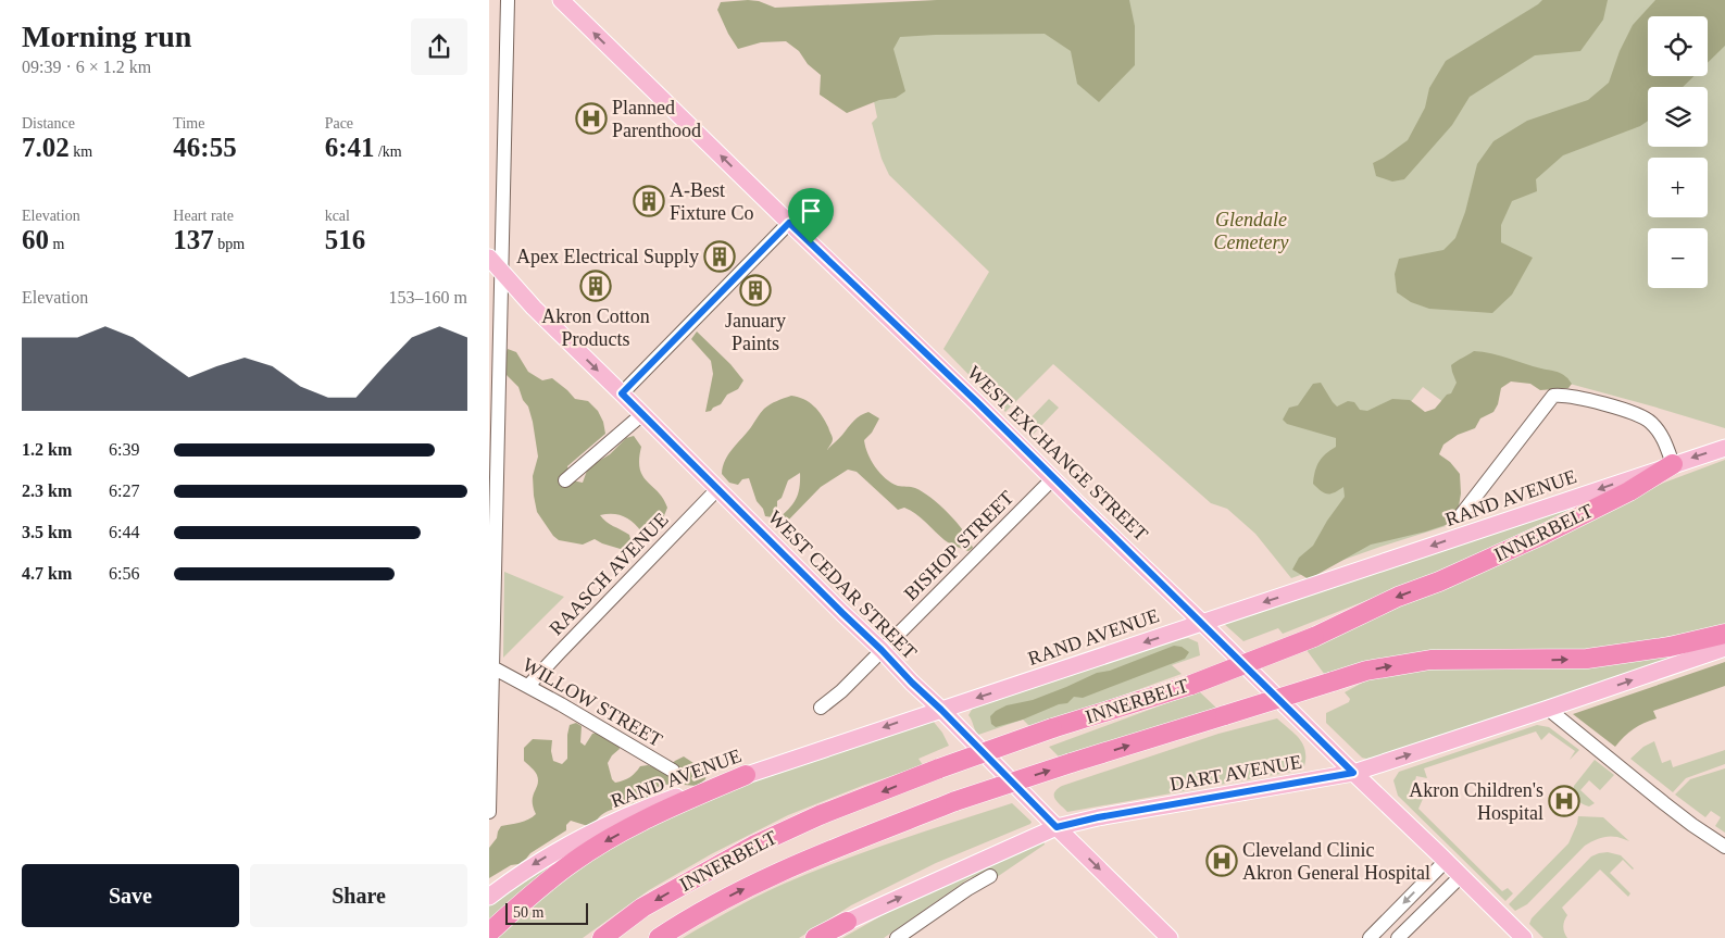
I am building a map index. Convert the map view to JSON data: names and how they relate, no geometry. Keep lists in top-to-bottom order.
{
  "streets": {
    "highway": ["INNERBELT"],
    "main road": [
      "WEST EXCHANGE STREET",
      "RAND AVENUE",
      "WEST CEDAR STREET",
      "DART AVENUE"
    ],
    "street": ["BISHOP STREET", "RAASCH AVENUE", "WILLOW STREET"]
  },
  "crossings": [
    ["WEST EXCHANGE STREET", "RAND AVENUE"],
    ["WEST EXCHANGE STREET", "BISHOP STREET"],
    ["WEST EXCHANGE STREET", "DART AVENUE"],
    ["RAND AVENUE", "INNERBELT"],
    ["RAND AVENUE", "WEST CEDAR STREET"],
    ["BISHOP STREET", "WEST CEDAR STREET"],
    ["RAASCH AVENUE", "WEST CEDAR STREET"],
    ["RAASCH AVENUE", "WILLOW STREET"],
    ["WEST CEDAR STREET", "DART AVENUE"]
  ],
  "one_way": ["RAND AVENUE", "DART AVENUE"],
  "parks": ["Glendale Cemetery"],
  "places": {
    "hospital": ["Planned Parenthood", "Akron Children's Hospital", "Cleveland Clinic Akron General Hospital"],
    "building": [
      "A-Best Fixture Co",
      "Apex Electrical Supply",
      "Akron Cotton Products",
      "January Paints"
    ]
  },
  "scale_bar": "50 m",
  "page": {
    "heading": ["Morning run", "09:39 · 6 × 1.2 km"],
    "map_buttons": ["+", "−"],
    "stats": [
      ["Distance", "7.02 km"],
      ["Time", "46:55"],
      ["Pace", "6:41 /km"],
      ["Elevation", "60 m"],
      ["Heart rate", "137 bpm"],
      ["kcal", "516"]
    ],
    "chart": ["Elevation", "153–160 m"],
    "list": [
      {
        "name": "1.2 km",
        "note": "6:39"
      },
      {
        "name": "2.3 km",
        "note": "6:27"
      },
      {
        "name": "3.5 km",
        "note": "6:44"
      },
      {
        "name": "4.7 km",
        "note": "6:56"
      }
    ],
    "buttons": ["Save", "Share"],
    "scale": "50 m"
  }
}
